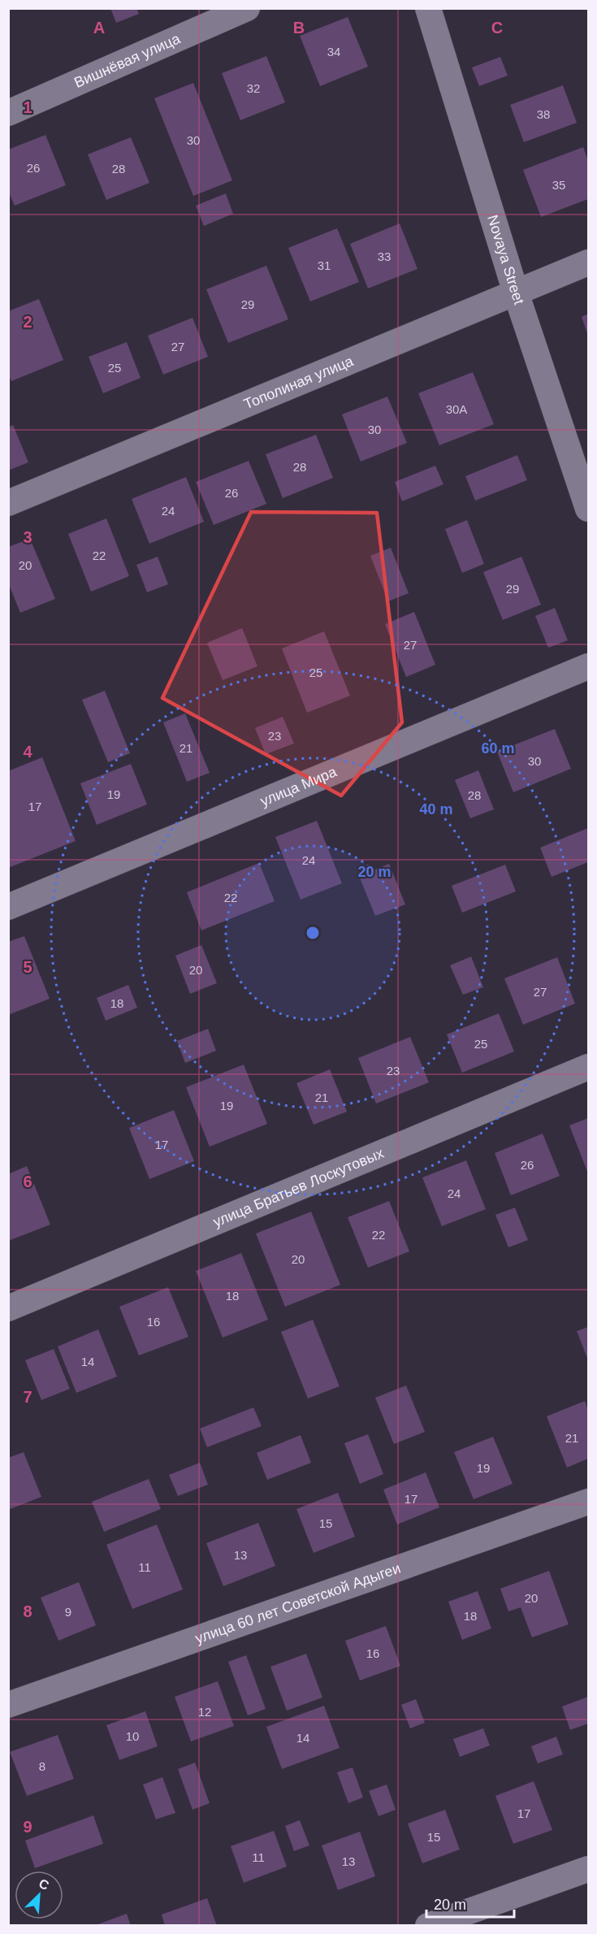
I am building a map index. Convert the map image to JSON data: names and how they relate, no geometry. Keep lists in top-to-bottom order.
{
  "streets": {
    "street": [
      "Вишнёвая улица",
      "Novaya Street",
      "Тополиная улица",
      "улица Мира",
      "улица Братьев Лоскутовых",
      "улица 60 лет Советской Адыгеи"
    ]
  },
  "crossings": [
    ["Novaya Street", "Тополиная улица"]
  ],
  "house_numbers": [
    "34",
    "32",
    "38",
    "30",
    "26",
    "28",
    "35",
    "33",
    "31",
    "29",
    "27",
    "25",
    "30А",
    "30",
    "28",
    "26",
    "24",
    "22",
    "20",
    "29",
    "27",
    "25",
    "23",
    "21",
    "30",
    "19",
    "28",
    "17",
    "24",
    "22",
    "20",
    "27",
    "18",
    "25",
    "23",
    "21",
    "19",
    "17",
    "26",
    "24",
    "22",
    "20",
    "18",
    "16",
    "14",
    "21",
    "19",
    "17",
    "15",
    "13",
    "11",
    "20",
    "9",
    "18",
    "16",
    "12",
    "10",
    "14",
    "8",
    "17",
    "15",
    "11",
    "13"
  ],
  "scale_bar": "20 m",
  "north": "top right",
  "grid": {
    "columns": ["A", "B", "C"],
    "rows": [
      "1",
      "2",
      "3",
      "4",
      "5",
      "6",
      "7",
      "8",
      "9"
    ]
  },
  "rings": ["60 m", "40 m", "20 m"]
}
